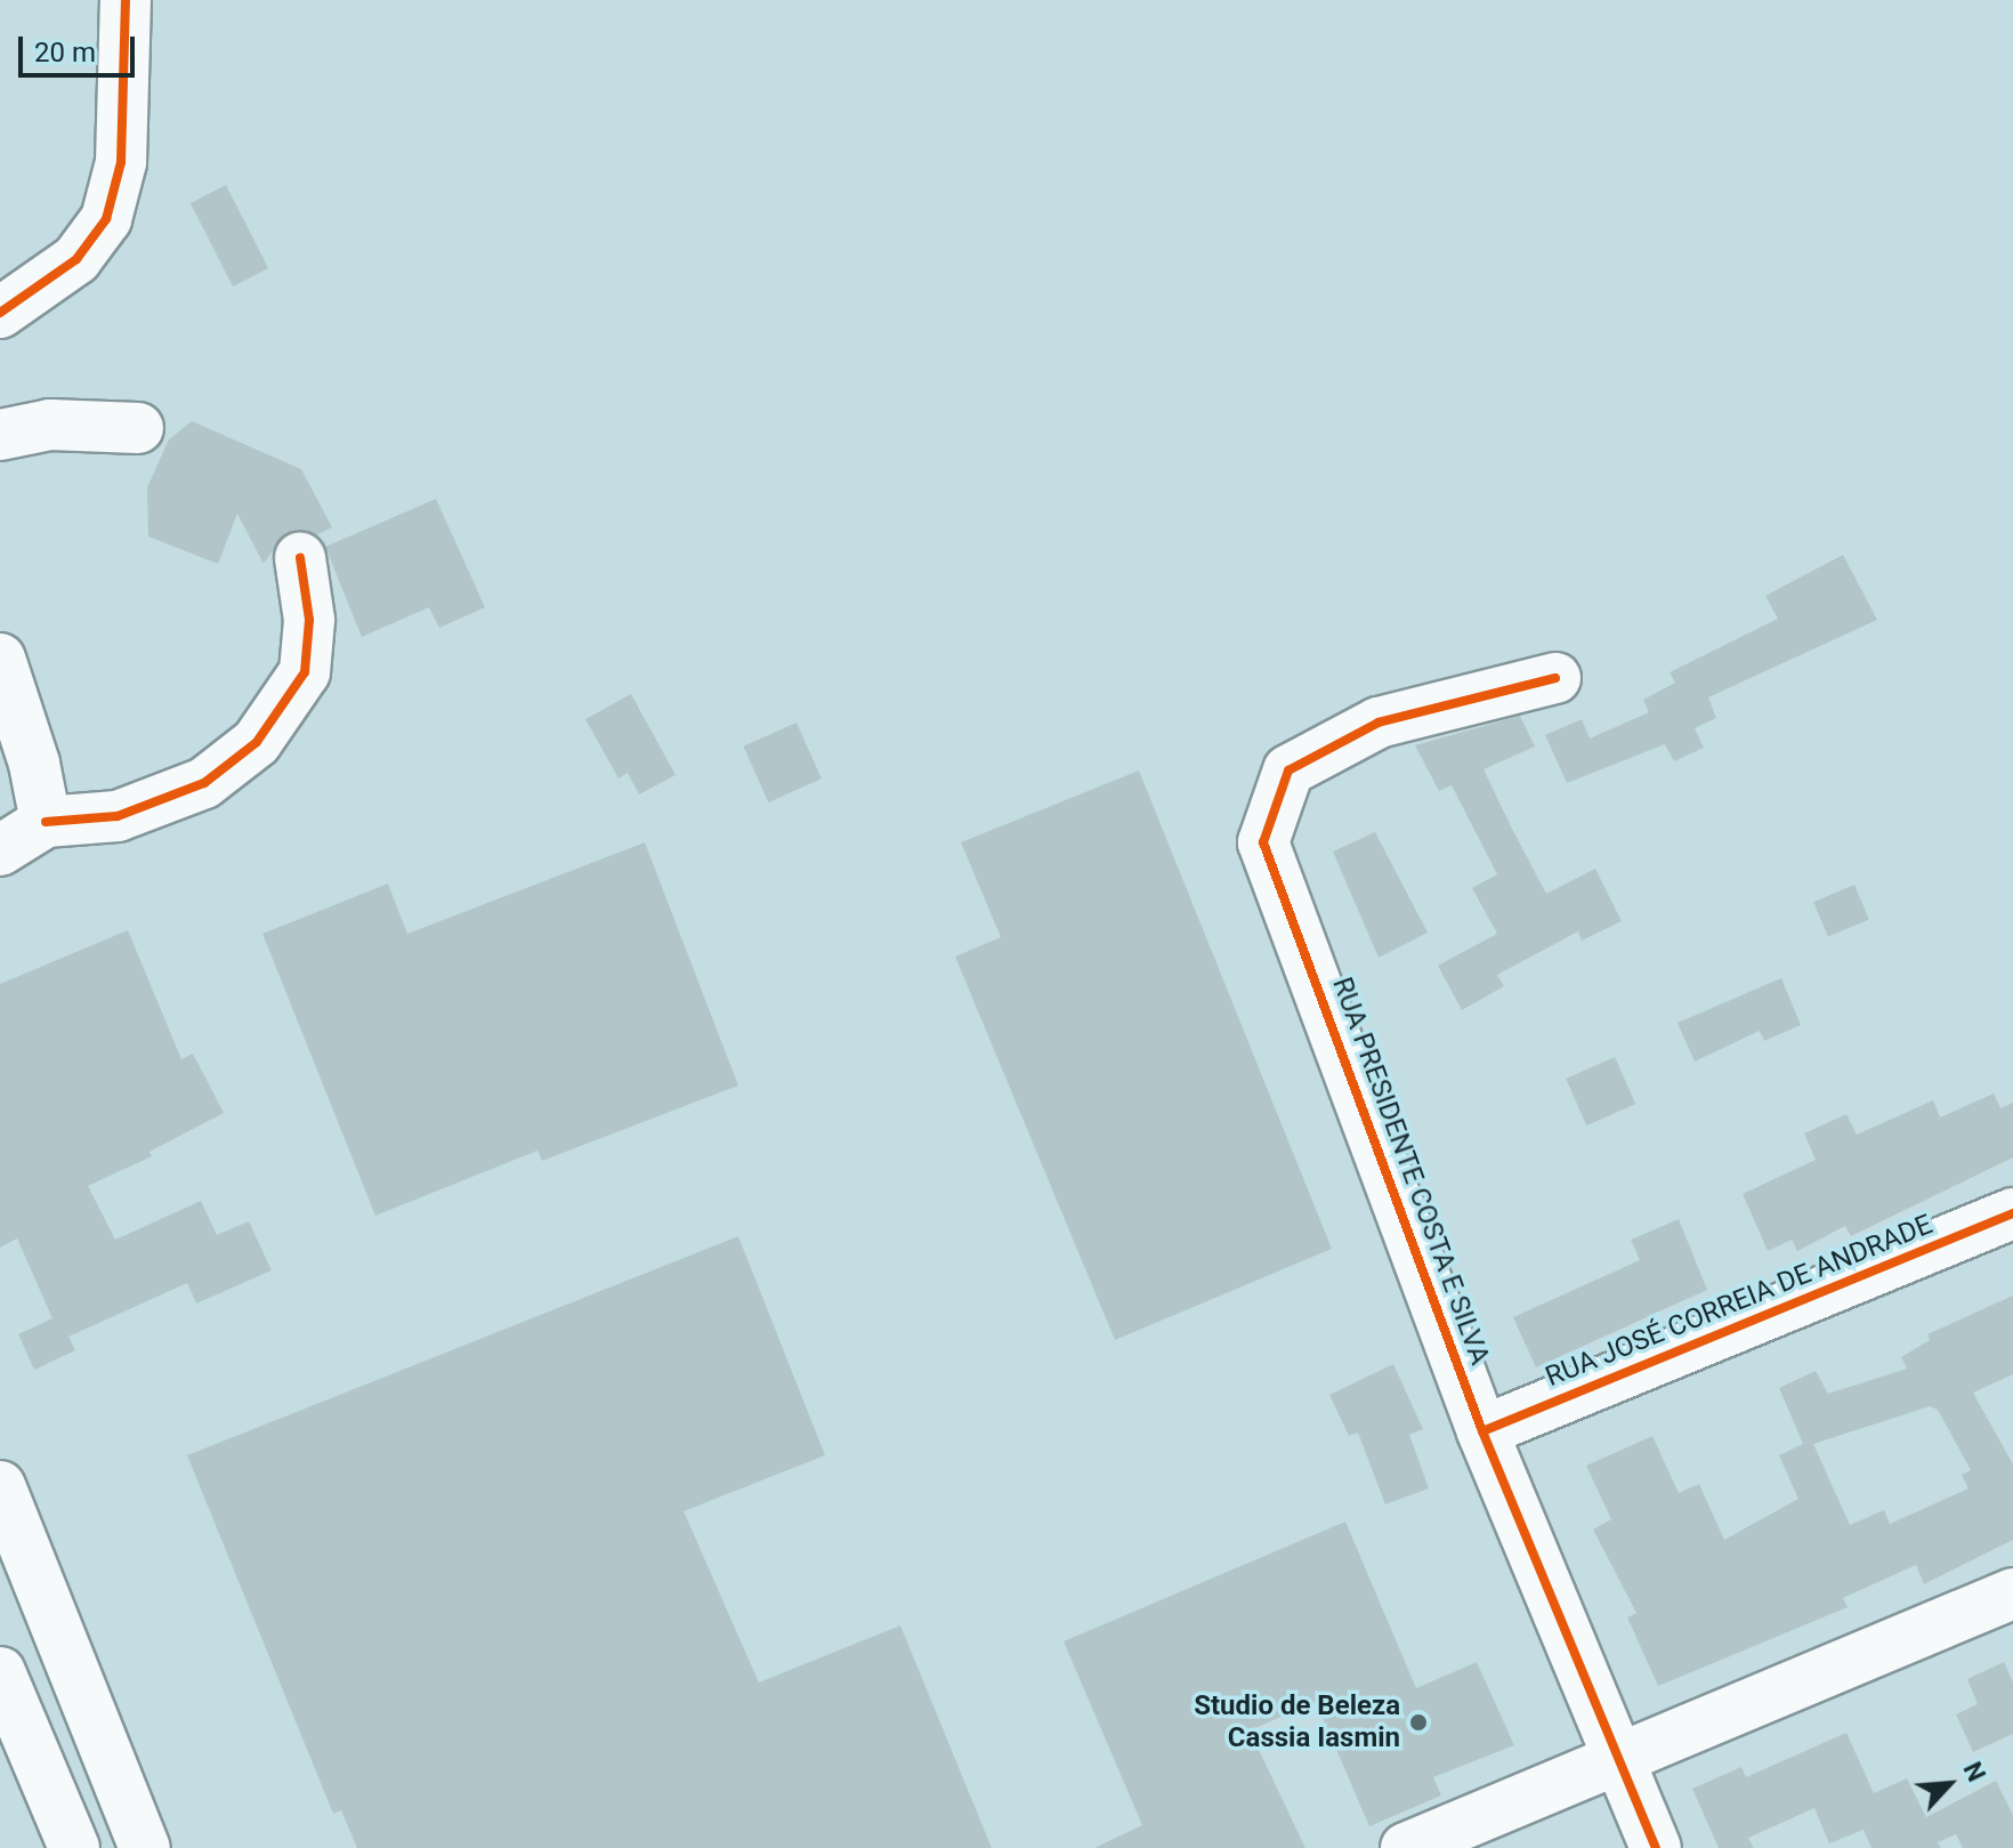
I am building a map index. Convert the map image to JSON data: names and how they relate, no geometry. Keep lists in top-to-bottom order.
{
  "streets": {
    "street": ["RUA PRESIDENTE COSTA E SILVA", "RUA JOSÉ CORREIA DE ANDRADE"]
  },
  "crossings": [
    ["RUA PRESIDENTE COSTA E SILVA", "RUA JOSÉ CORREIA DE ANDRADE"]
  ],
  "places": ["Studio de Beleza Cassia Iasmin"],
  "scale_bar": "20 m",
  "north": "top right"
}
